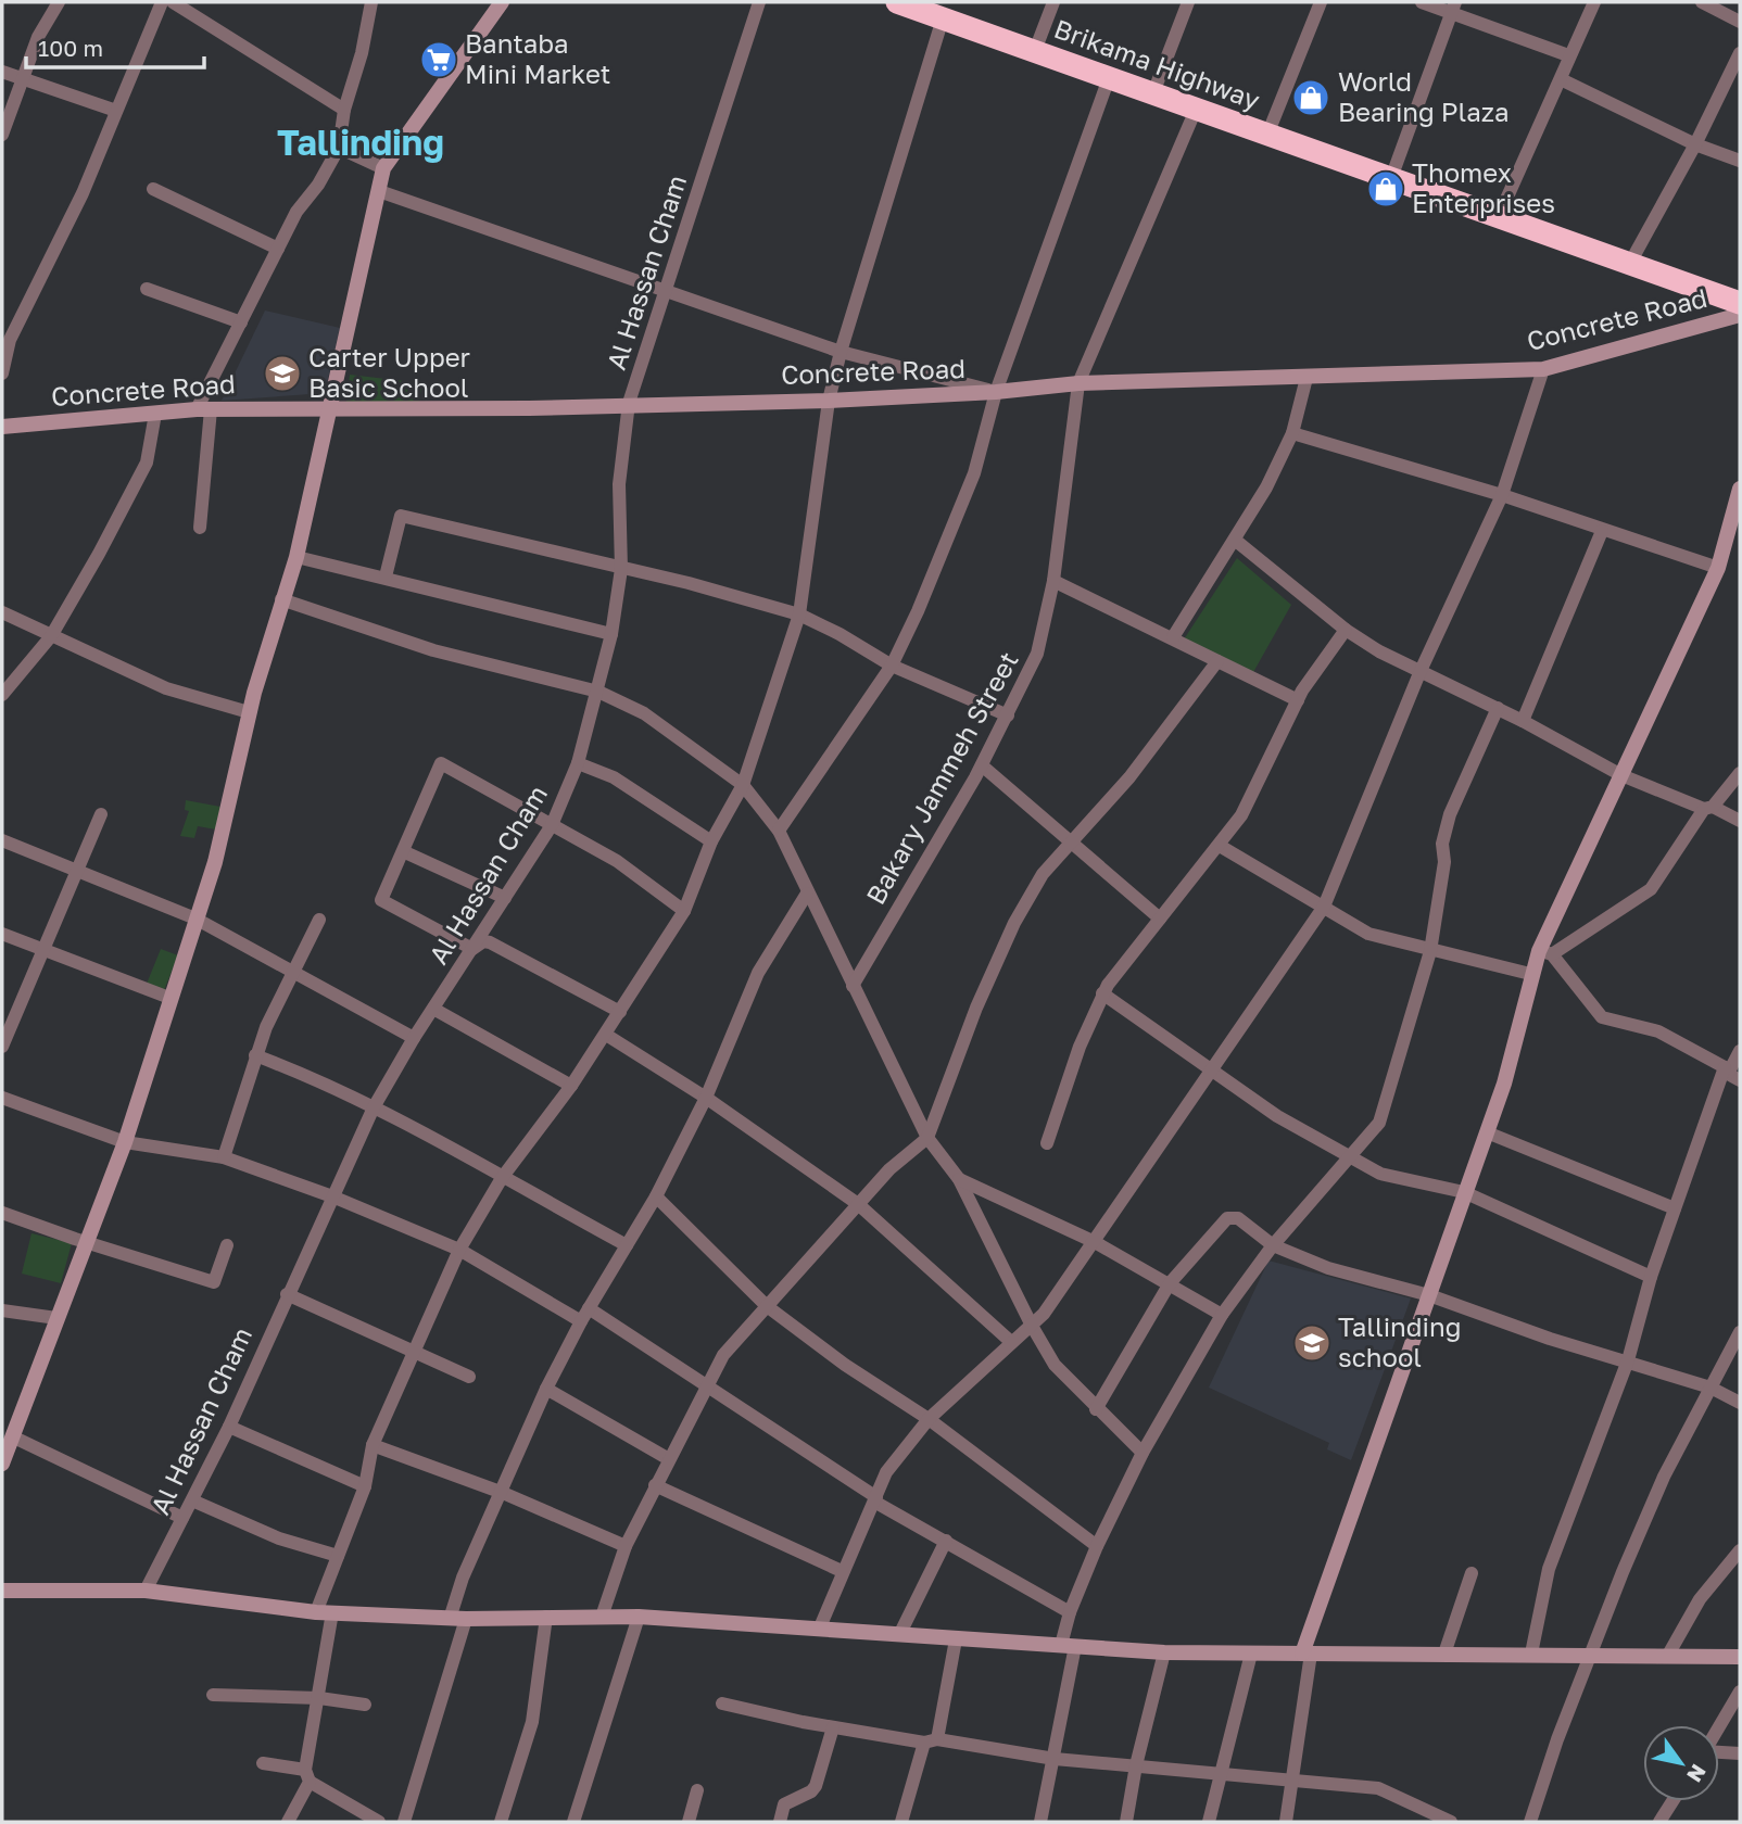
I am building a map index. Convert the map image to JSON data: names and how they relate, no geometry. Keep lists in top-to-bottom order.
{
  "streets": {
    "highway": ["Brikama Highway"],
    "street": ["Al Hassan Cham", "Concrete Road", "Bakary Jammeh Street"]
  },
  "crossings": [
    ["Brikama Highway", "Bakary Jammeh Street"],
    ["Al Hassan Cham", "Concrete Road"],
    ["Concrete Road", "Bakary Jammeh Street"]
  ],
  "districts": ["Tallinding"],
  "places": {
    "supermarket": ["Bantaba Mini Market"],
    "shop": ["World Bearing Plaza", "Thomex Enterprises"],
    "school or university": ["Carter Upper Basic School", "Tallinding school"]
  },
  "scale_bar": "100 m",
  "north": "bottom right"
}
